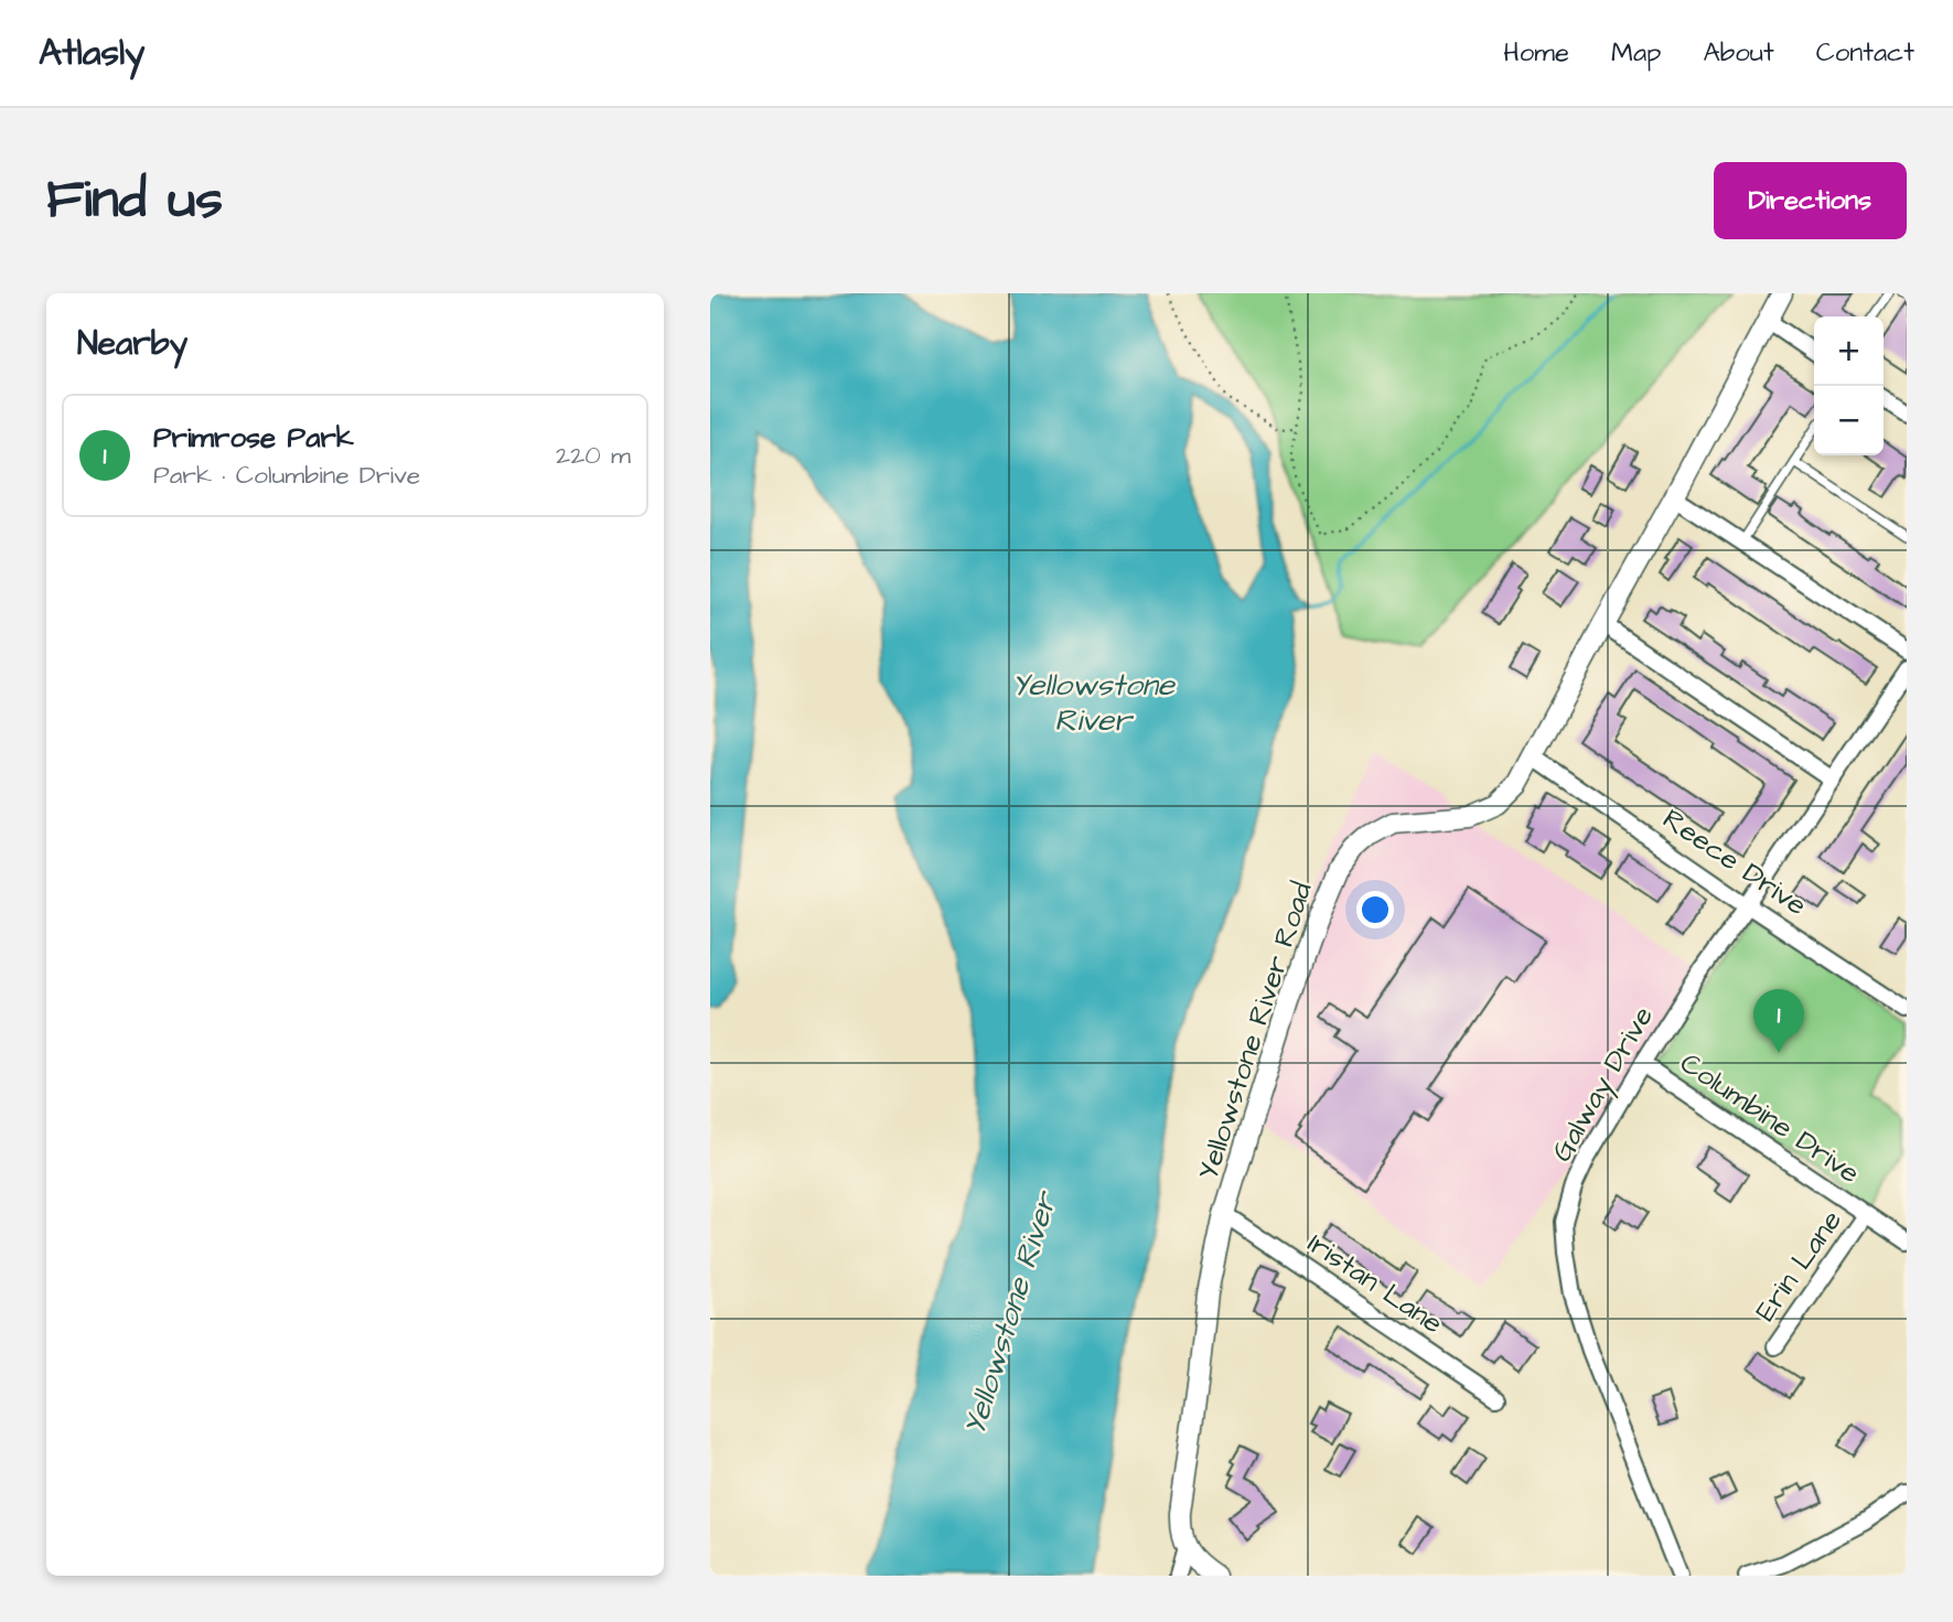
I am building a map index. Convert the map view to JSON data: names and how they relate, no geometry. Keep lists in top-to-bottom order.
{
  "streets": {
    "street": [
      "Reece Drive",
      "Yellowstone River Road",
      "Galway Drive",
      "Columbine Drive",
      "Erin Lane",
      "Iristan Lane"
    ]
  },
  "crossings": [
    ["Reece Drive", "Yellowstone River Road"],
    ["Reece Drive", "Galway Drive"],
    ["Yellowstone River Road", "Iristan Lane"],
    ["Galway Drive", "Columbine Drive"],
    ["Columbine Drive", "Erin Lane"]
  ],
  "water": ["Yellowstone River"],
  "page": {
    "header": "Atlasly",
    "nav": [
      "Home",
      "Map",
      "About",
      "Contact"
    ],
    "buttons": "Directions",
    "title": "Find us",
    "heading": "Nearby",
    "map_buttons": ["+", "−"],
    "list": [
      {
        "mark": "1",
        "name": "Primrose Park",
        "note": "Park · Columbine Drive",
        "value": "220 m"
      }
    ],
    "pins": "1"
  }
}
